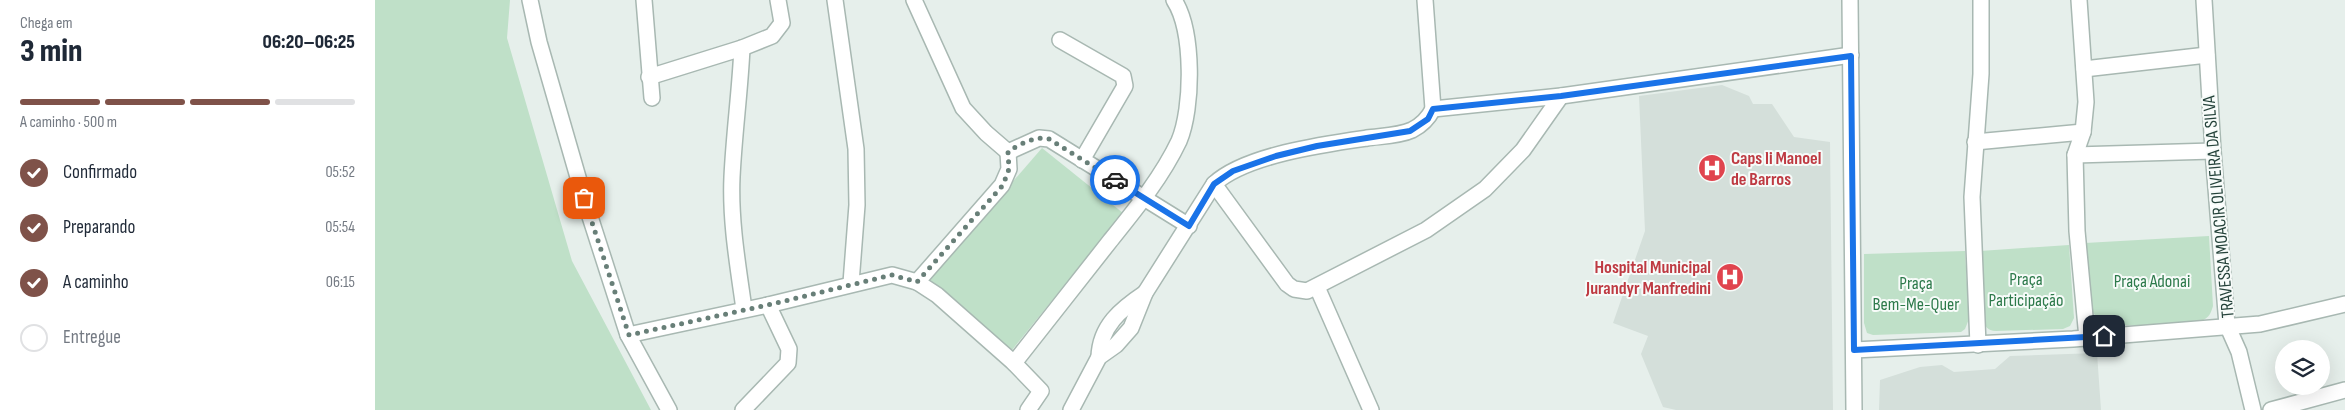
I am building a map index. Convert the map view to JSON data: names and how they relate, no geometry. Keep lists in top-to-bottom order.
{
  "streets": {
    "street": ["TRAVESSA MOACIR OLIVEIRA DA SILVA"]
  },
  "parks": ["Praça Participação", "Praça Adonai", "Praça Bem-Me-Quer"],
  "places": {
    "hospital": ["Caps Ii Manoel de Barros", "Hospital Municipal Jurandyr Manfredini"]
  },
  "page": {
    "heading": ["3 min", "Chega em", "06:20–06:25"],
    "bar": "A caminho · 500 m",
    "list": [
      ["Confirmado", "05:52"],
      ["Preparando", "05:54"],
      ["A caminho", "06:15"],
      "Entregue"
    ]
  }
}
